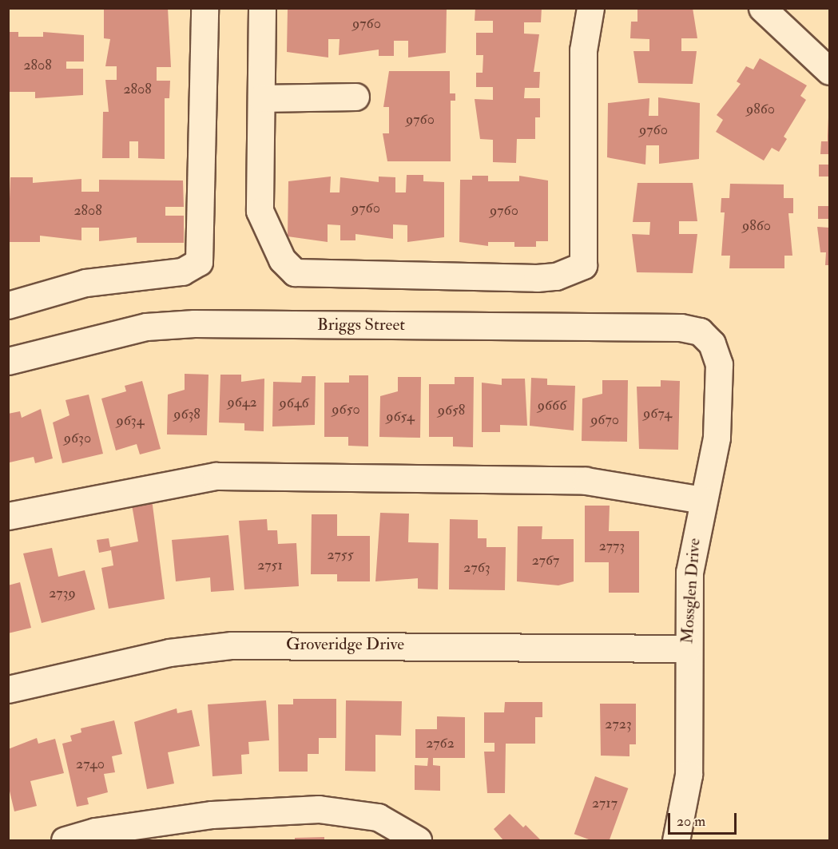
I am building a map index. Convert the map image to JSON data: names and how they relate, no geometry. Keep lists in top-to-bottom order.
{
  "streets": {
    "street": ["Briggs Street", "Mossglen Drive", "Groveridge Drive"]
  },
  "crossings": [
    ["Briggs Street", "Mossglen Drive"],
    ["Mossglen Drive", "Groveridge Drive"]
  ],
  "house_numbers": [
    "9760",
    "2808",
    "2808",
    "9860",
    "9760",
    "9760",
    "9760",
    "2808",
    "9760",
    "9860",
    "9642",
    "9646",
    "9666",
    "9650",
    "9658",
    "9674",
    "9638",
    "9654",
    "9670",
    "9634",
    "9630",
    "2773",
    "2755",
    "2767",
    "2751",
    "2763",
    "2739",
    "2723",
    "2762",
    "2740",
    "2717"
  ],
  "scale_bar": "20 m"
}
